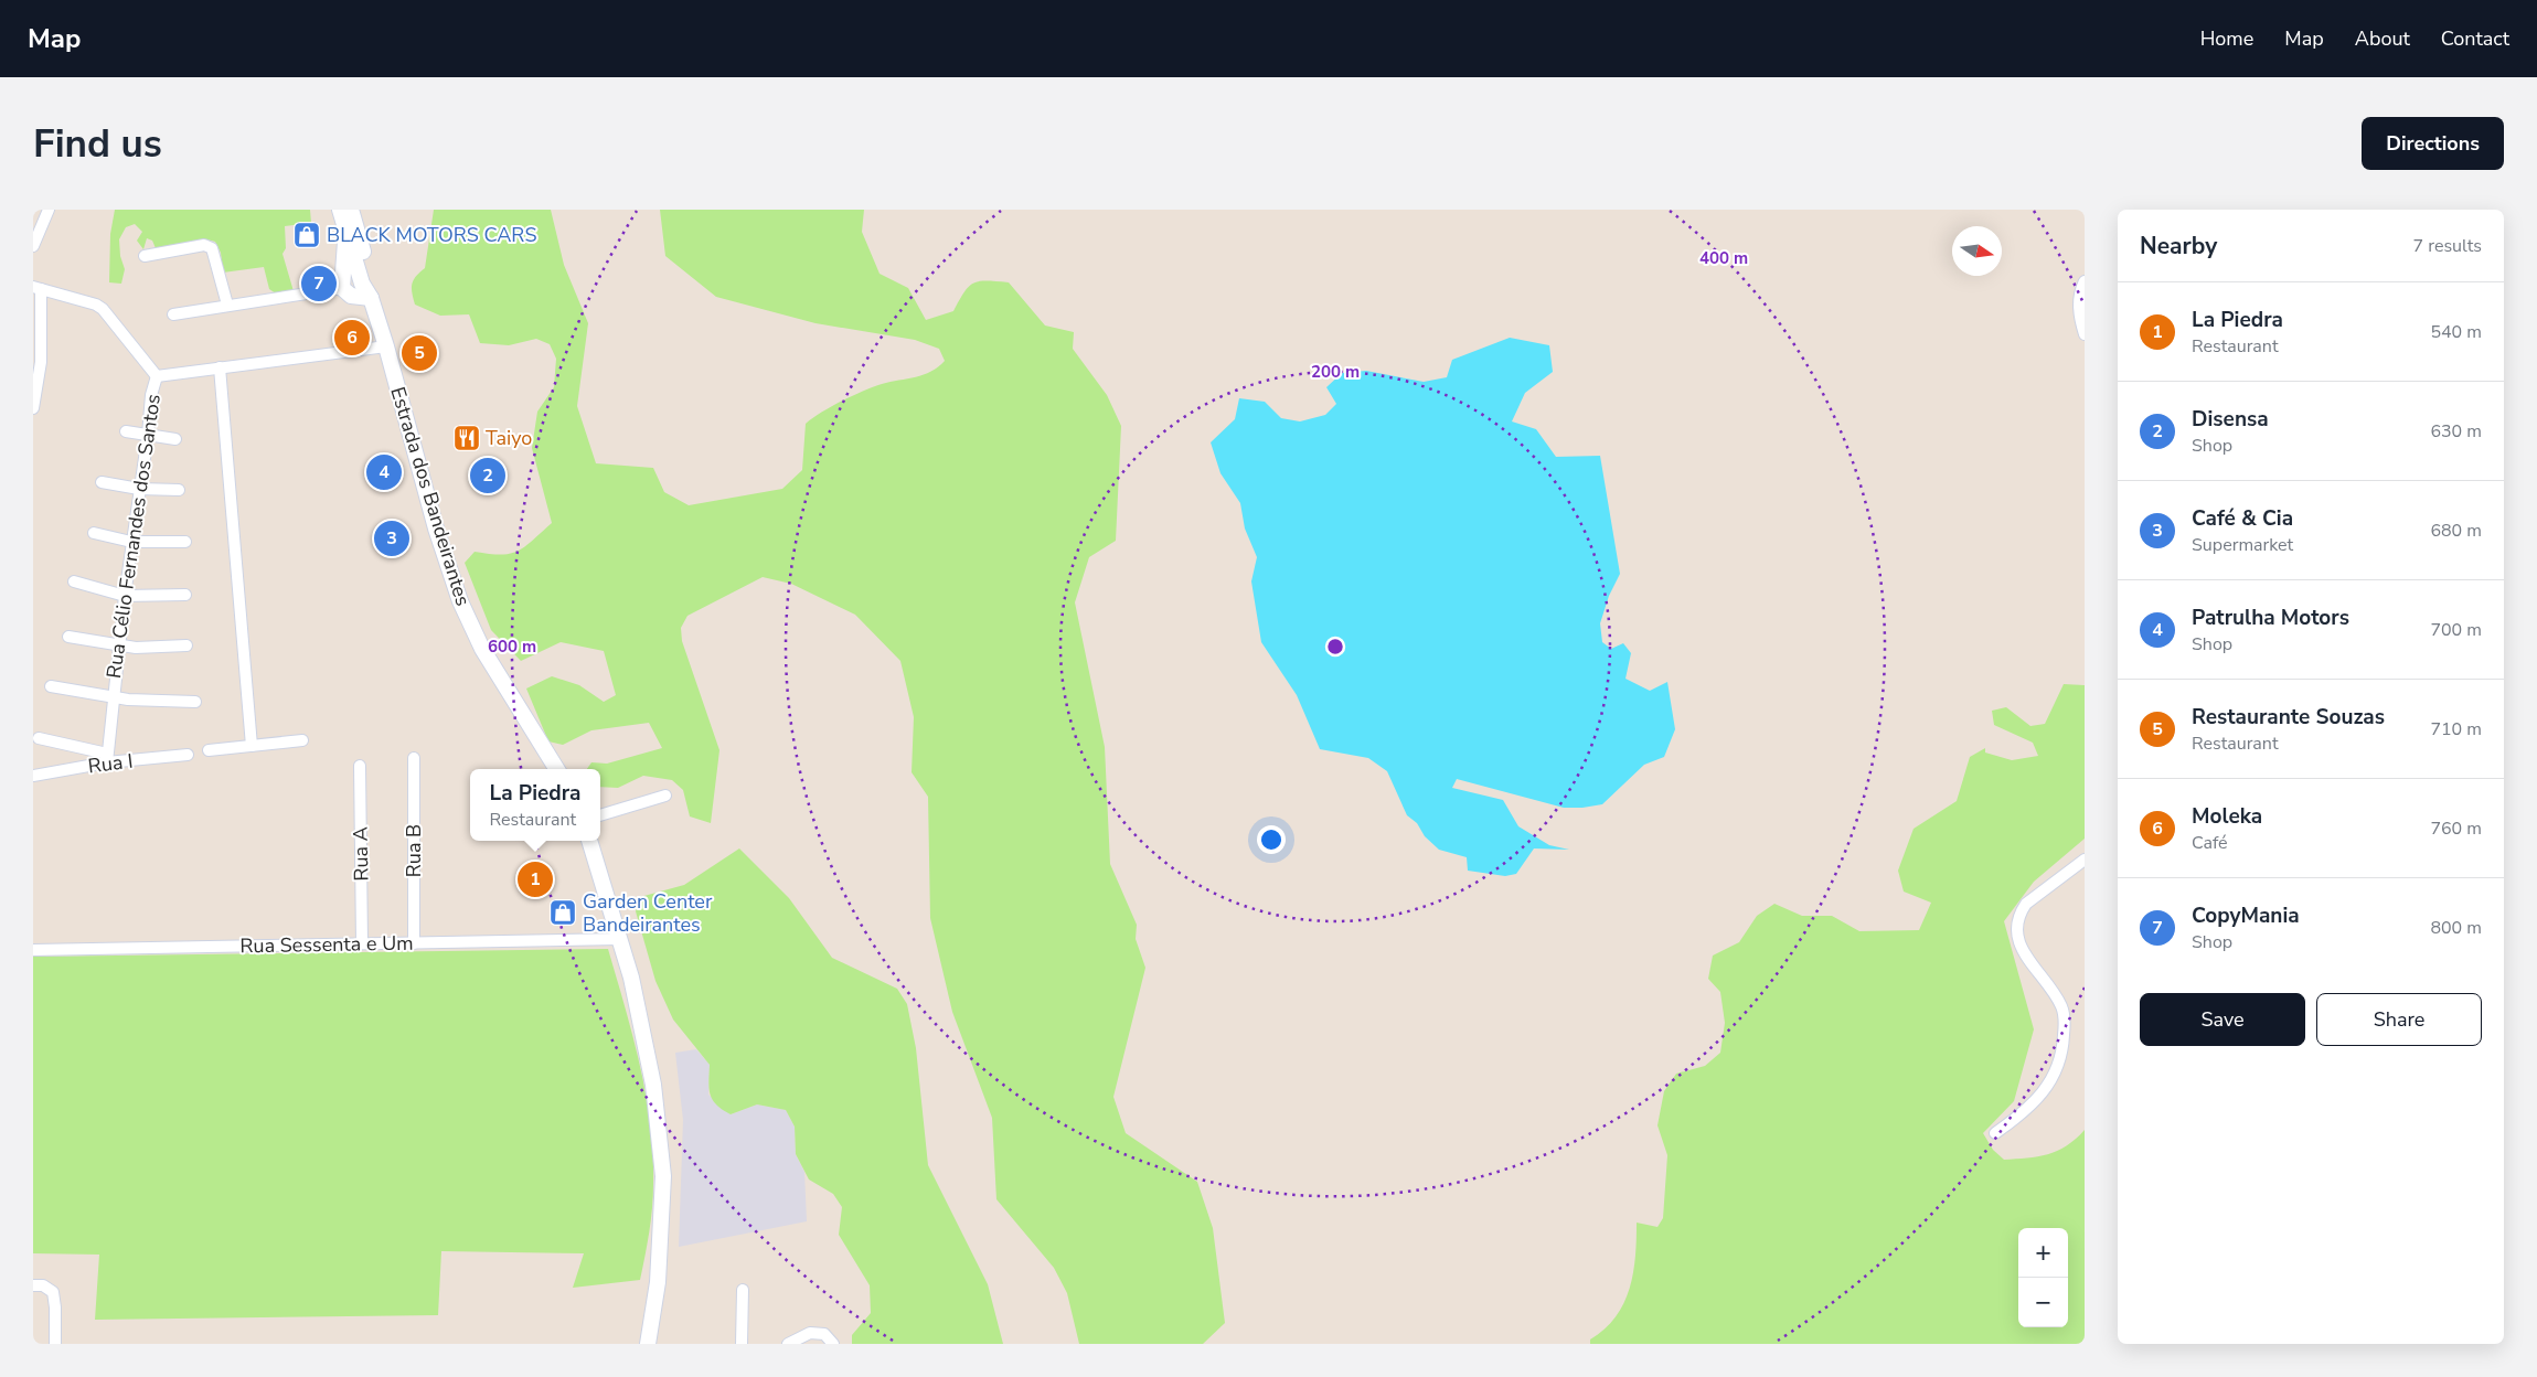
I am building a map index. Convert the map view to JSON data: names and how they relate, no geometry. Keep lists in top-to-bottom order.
{
  "streets": {
    "main road": ["Estrada dos Bandeirantes"],
    "street": [
      "Rua Célio Fernandes dos Santos",
      "Rua I",
      "Rua B",
      "Rua A",
      "Rua Sessenta e Um"
    ]
  },
  "crossings": [
    ["Estrada dos Bandeirantes", "Rua Célio Fernandes dos Santos"],
    ["Rua Célio Fernandes dos Santos", "Rua I"],
    ["Rua B", "Rua Sessenta e Um"],
    ["Rua A", "Rua Sessenta e Um"]
  ],
  "places": {
    "shop": ["BLACK MOTORS CARS", "Garden Center Bandeirantes"],
    "restaurant": ["Taiyo"]
  },
  "north": "right",
  "page": {
    "header": "Map",
    "nav": [
      "Home",
      "Map",
      "About",
      "Contact"
    ],
    "buttons": [
      "Directions",
      ["Save", "Share"]
    ],
    "title": "Find us",
    "heading": ["Nearby", "7 results"],
    "pins": [
      "7",
      "6",
      "5",
      "4",
      "2",
      "3",
      "1"
    ],
    "list": [
      {
        "mark": "1",
        "name": "La Piedra",
        "note": "Restaurant",
        "value": "540 m"
      },
      {
        "mark": "2",
        "name": "Disensa",
        "note": "Shop",
        "value": "630 m"
      },
      {
        "mark": "3",
        "name": "Café & Cia",
        "note": "Supermarket",
        "value": "680 m"
      },
      {
        "mark": "4",
        "name": "Patrulha Motors",
        "note": "Shop",
        "value": "700 m"
      },
      {
        "mark": "5",
        "name": "Restaurante Souzas",
        "note": "Restaurant",
        "value": "710 m"
      },
      {
        "mark": "6",
        "name": "Moleka",
        "note": "Café",
        "value": "760 m"
      },
      {
        "mark": "7",
        "name": "CopyMania",
        "note": "Shop",
        "value": "800 m"
      }
    ],
    "popup": ["La Piedra", "Restaurant"],
    "map_buttons": ["+", "−"]
  },
  "rings": ["400 m", "200 m", "600 m"]
}
